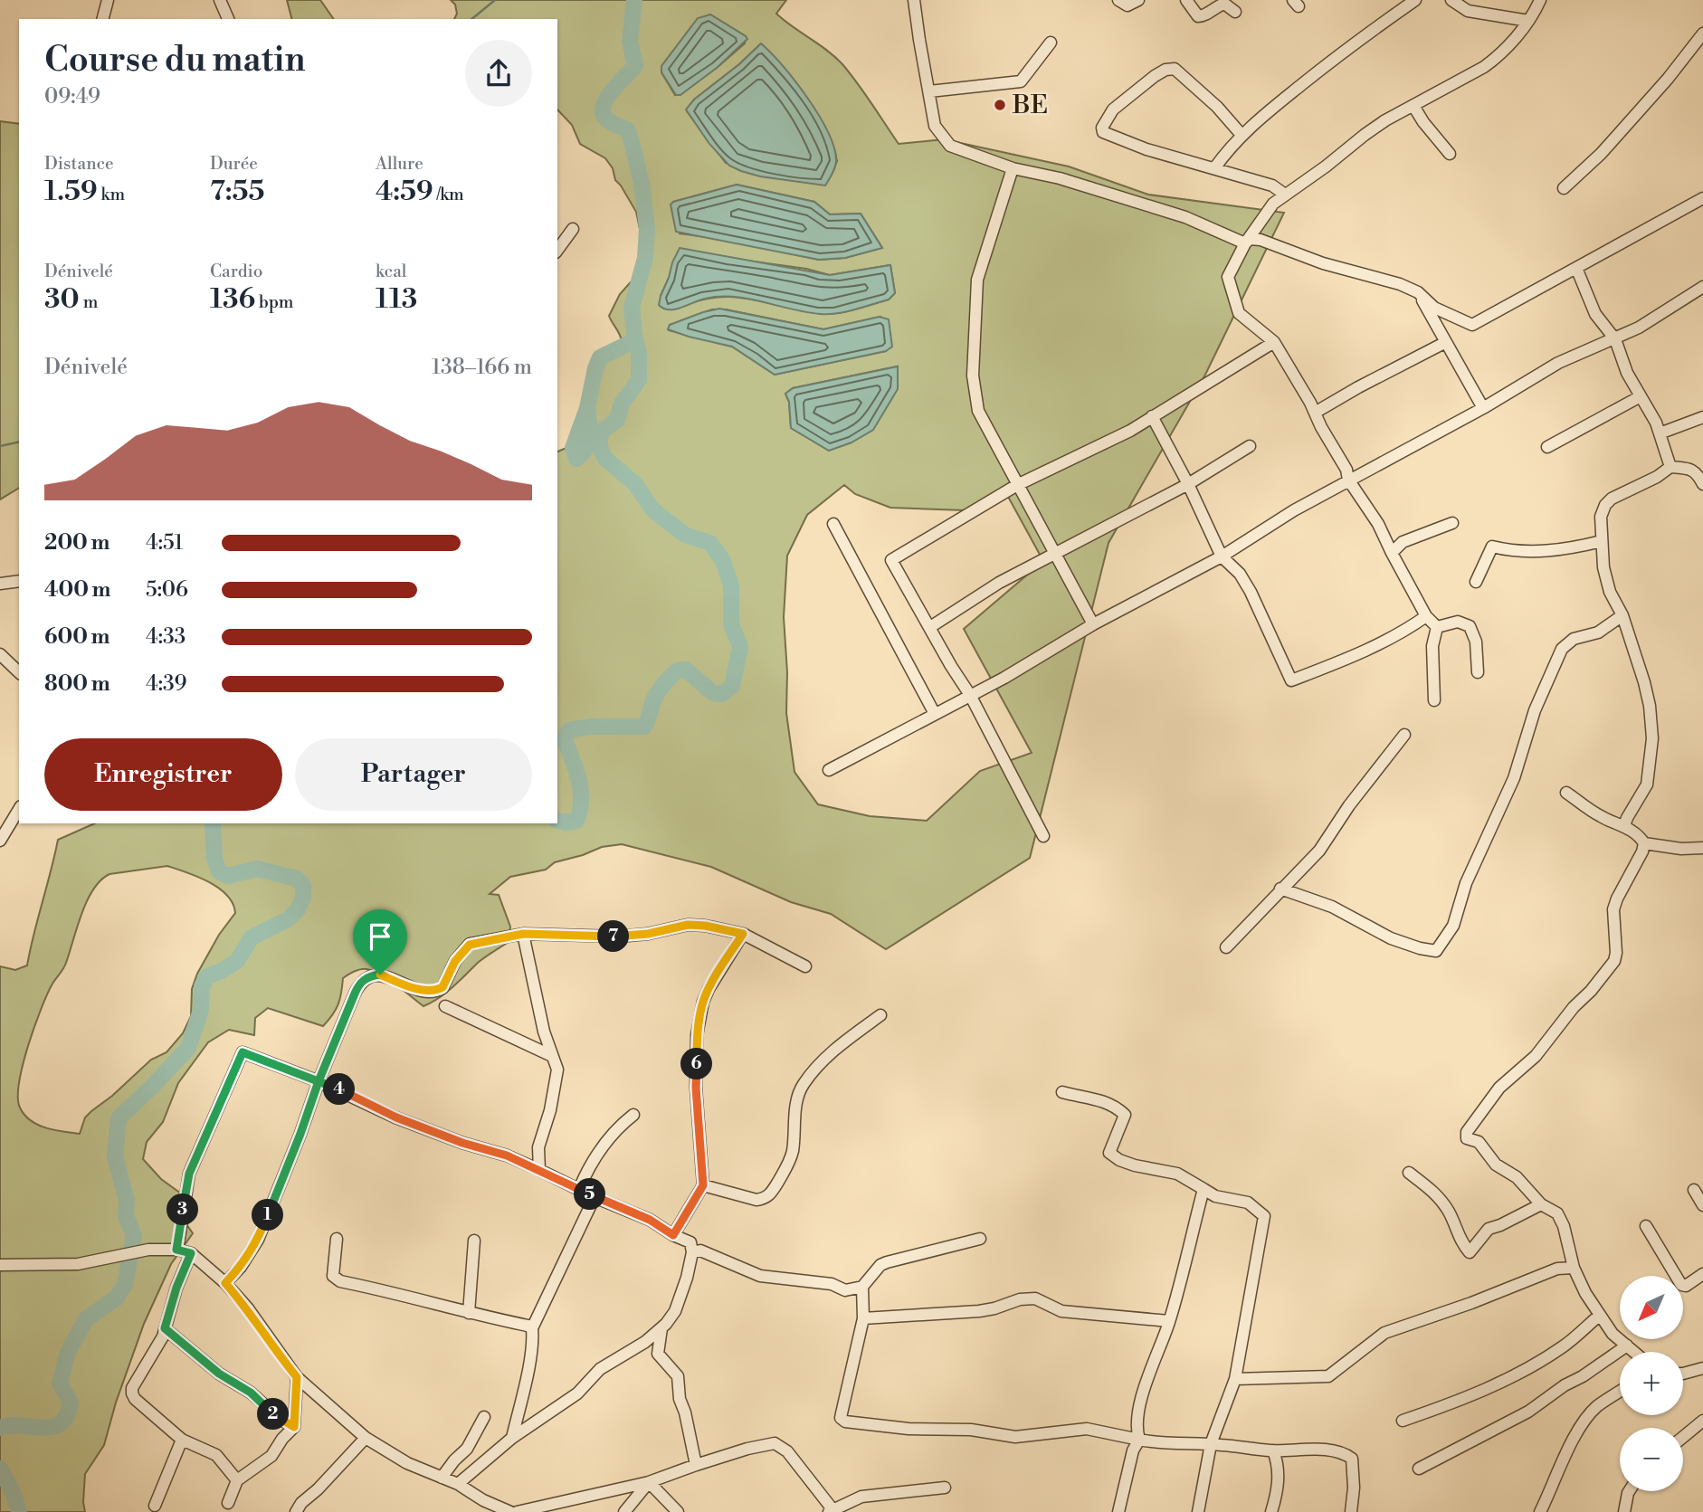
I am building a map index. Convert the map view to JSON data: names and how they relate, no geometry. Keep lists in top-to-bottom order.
{
  "places": ["BE"],
  "north": "bottom left",
  "page": {
    "heading": ["Course du matin", "09:49"],
    "stats": [
      ["Distance", "1.59 km"],
      ["Durée", "7:55"],
      ["Allure", "4:59 /km"],
      ["Dénivelé", "30 m"],
      ["Cardio", "136 bpm"],
      ["kcal", "113"]
    ],
    "chart": ["Dénivelé", "138–166 m"],
    "list": [
      {
        "name": "200 m",
        "note": "4:51"
      },
      {
        "name": "400 m",
        "note": "5:06"
      },
      {
        "name": "600 m",
        "note": "4:33"
      },
      {
        "name": "800 m",
        "note": "4:39"
      }
    ],
    "buttons": ["Enregistrer", "Partager"],
    "pins": [
      "7",
      "6",
      "4",
      "5",
      "3",
      "1",
      "2"
    ],
    "map_buttons": ["+", "−"]
  }
}
